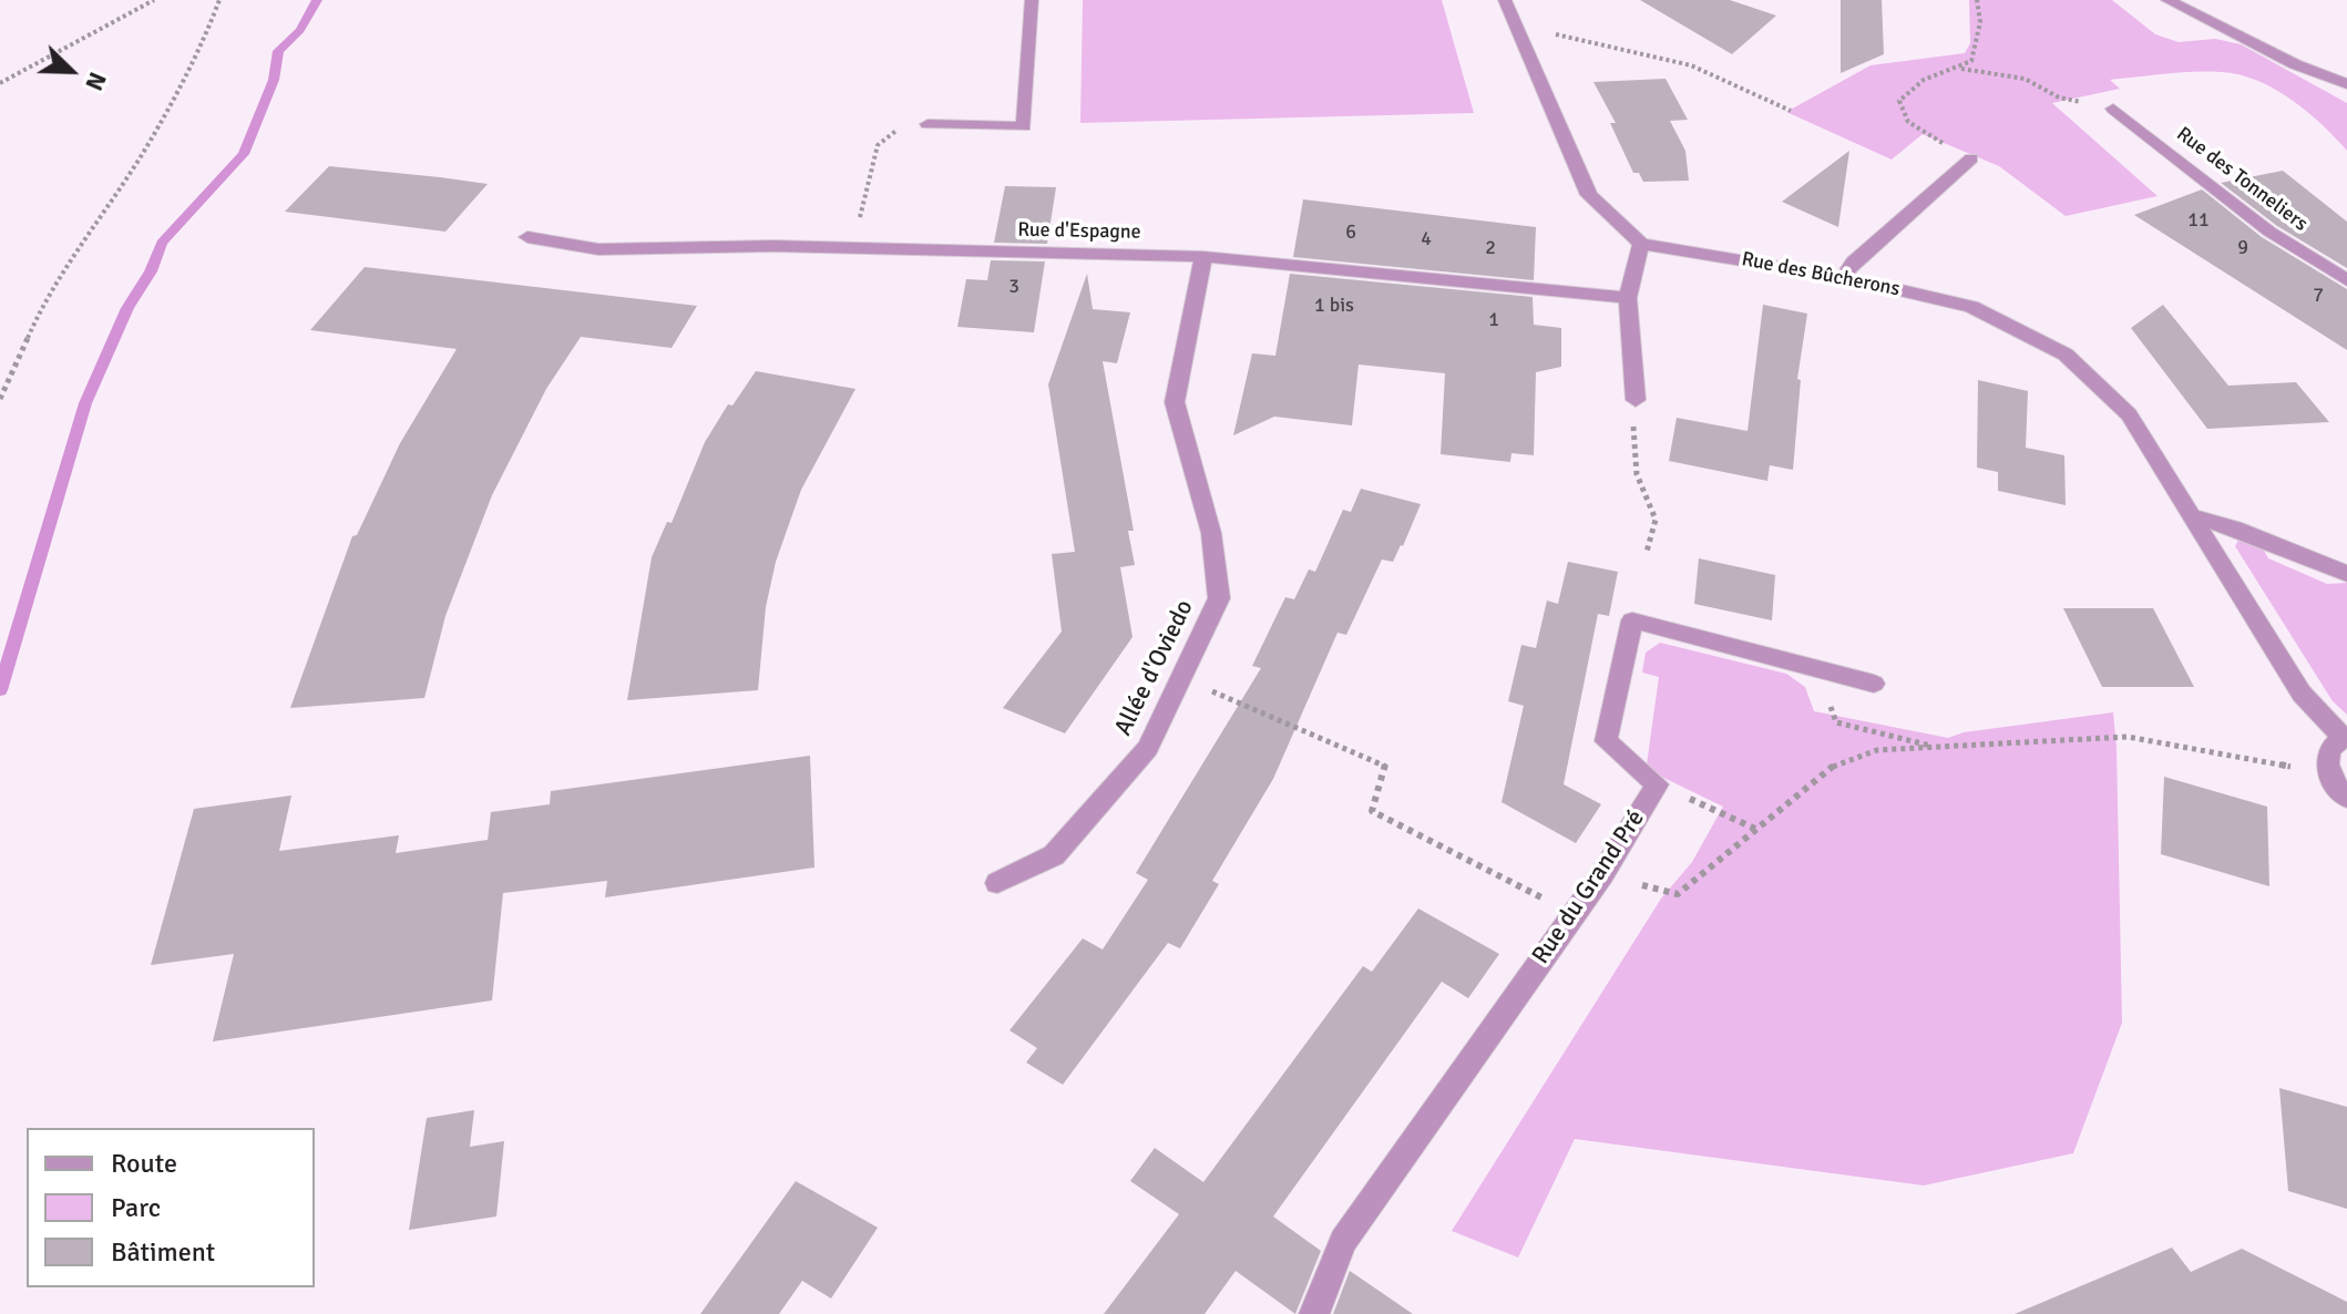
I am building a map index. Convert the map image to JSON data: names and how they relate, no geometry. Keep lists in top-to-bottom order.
{
  "streets": {
    "street": [
      "Rue des Tonneliers",
      "Rue d'Espagne",
      "Rue des Bûcherons",
      "Allée d'Oviedo",
      "Rue du Grand Pré"
    ]
  },
  "crossings": [
    ["Rue d'Espagne", "Allée d'Oviedo"]
  ],
  "house_numbers": [
    "11",
    "6",
    "4",
    "2",
    "9",
    "3",
    "7",
    "1 bis",
    "1"
  ],
  "legend": ["Route", "Parc", "Bâtiment"],
  "north": "bottom right"
}
